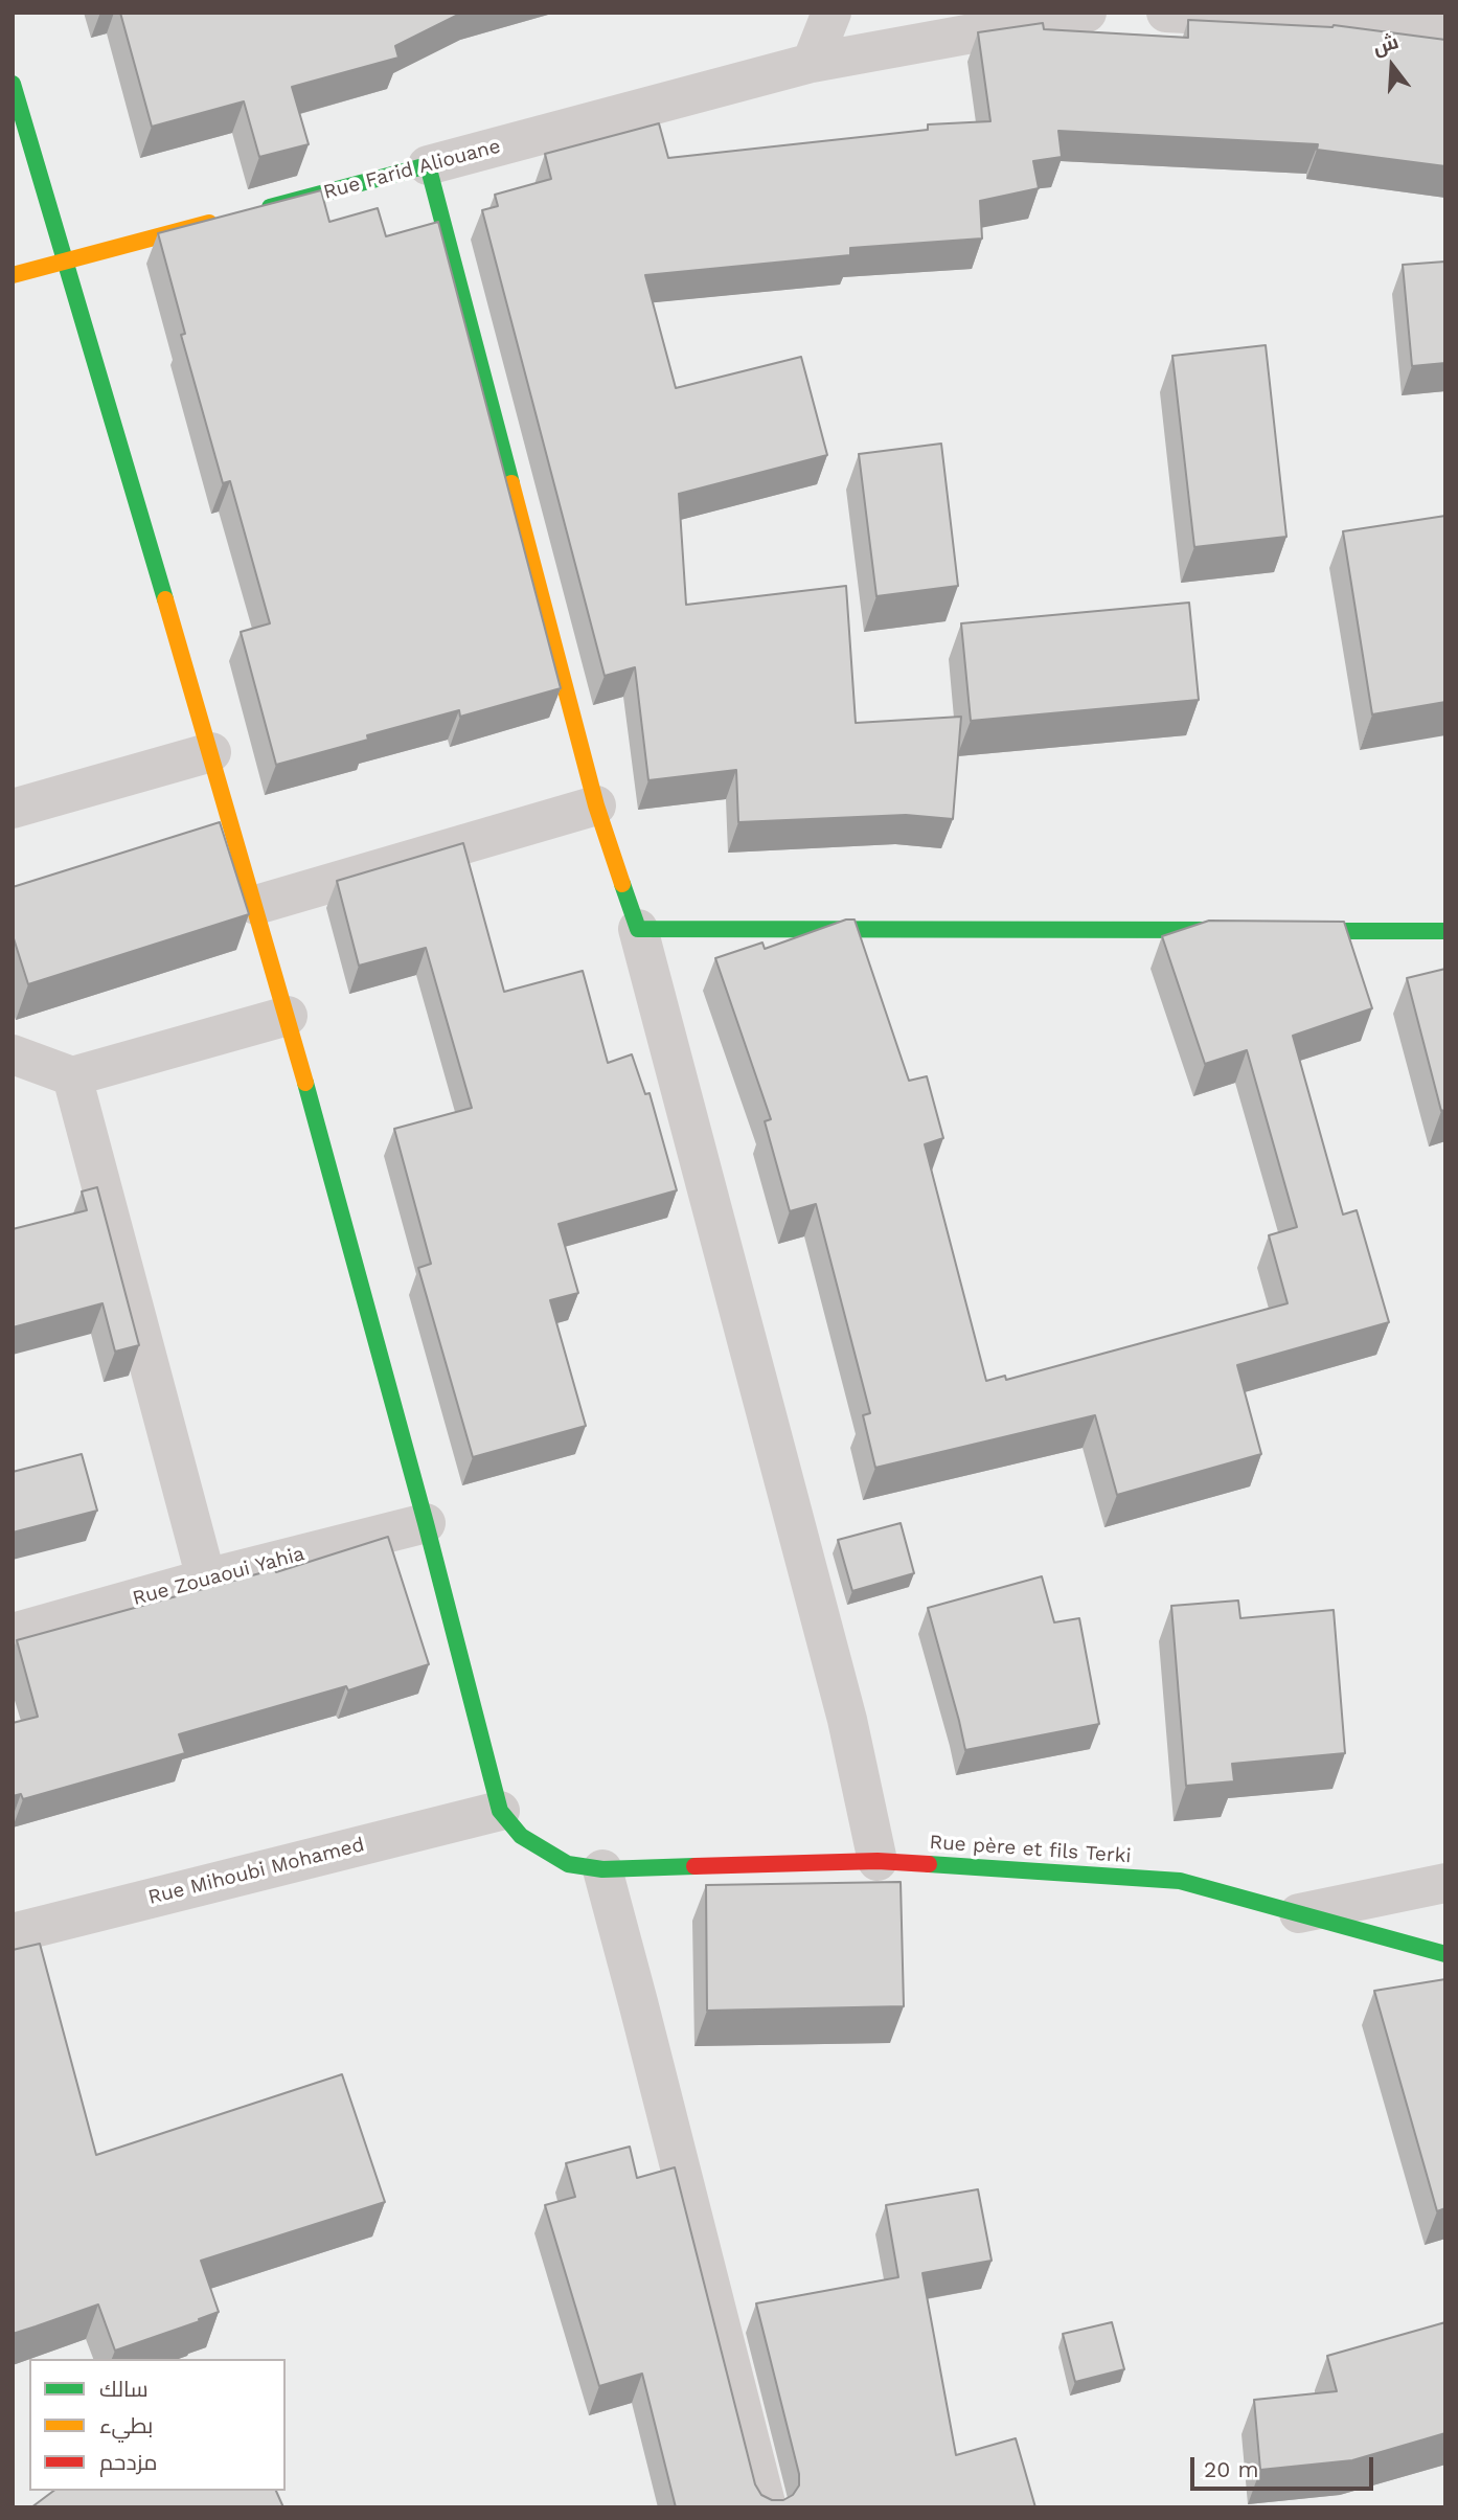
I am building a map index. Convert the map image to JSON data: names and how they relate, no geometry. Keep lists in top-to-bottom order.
{
  "streets": {
    "street": [
      "Rue Farid Aliouane",
      "Rue Zouaoui Yahia",
      "Rue père et fils Terki",
      "Rue Mihoubi Mohamed"
    ]
  },
  "crossings": [
    ["Rue père et fils Terki", "Rue Mihoubi Mohamed"]
  ],
  "legend": ["سالك", "بطيء", "مزدحم"],
  "scale_bar": "20 m",
  "north": "top"
}
